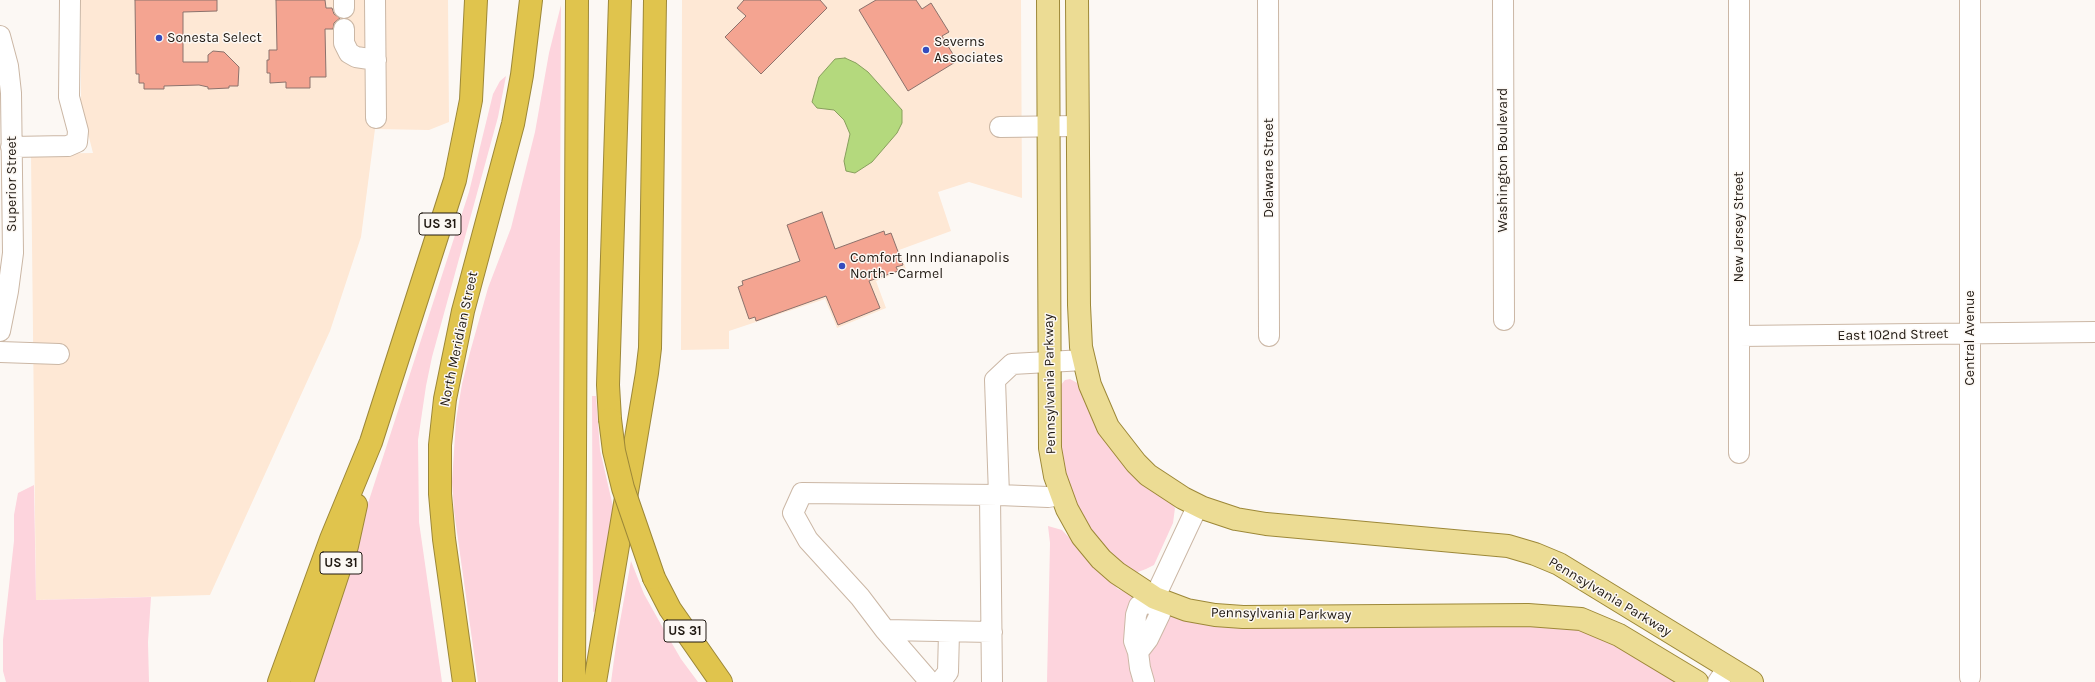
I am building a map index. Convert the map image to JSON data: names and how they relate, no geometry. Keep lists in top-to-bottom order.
{
  "streets": {
    "highway": ["US 31", "North Meridian Street"],
    "main road": ["Pennsylvania Parkway"],
    "street": [
      "Washington Boulevard",
      "Delaware Street",
      "Superior Street",
      "New Jersey Street",
      "East 102nd Street",
      "Central Avenue"
    ]
  },
  "crossings": [
    ["New Jersey Street", "East 102nd Street"],
    ["East 102nd Street", "Central Avenue"]
  ],
  "places": ["Sonesta Select", "Severns Associates", "Comfort Inn Indianapolis North - Carmel"]
}
